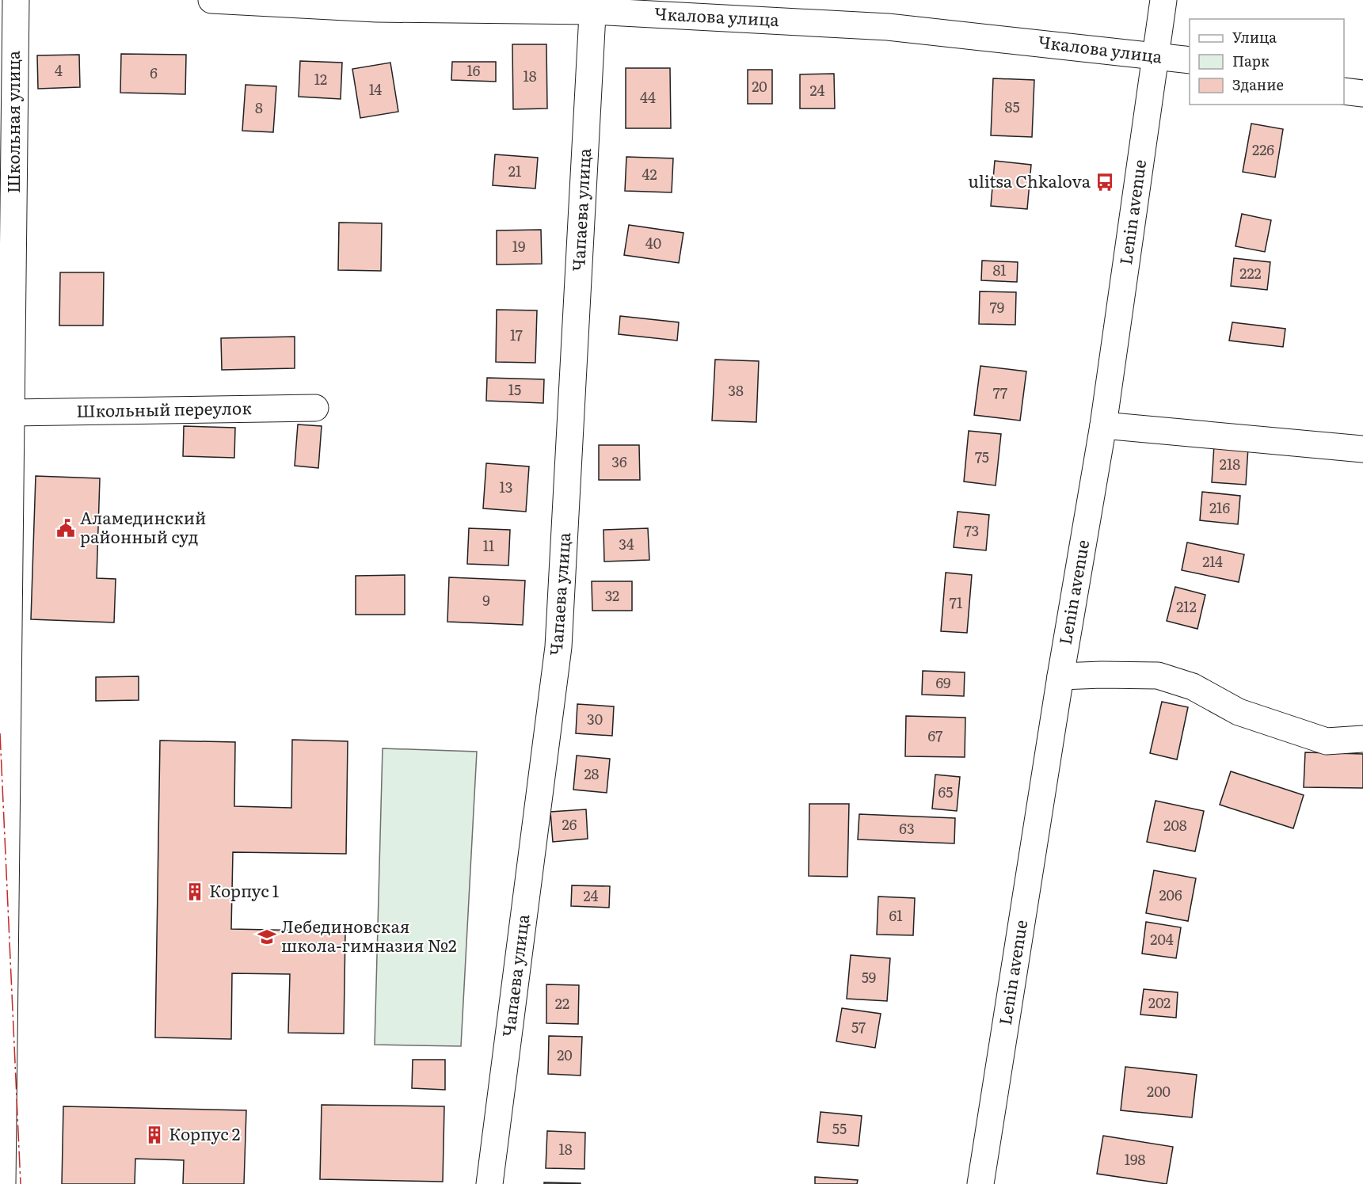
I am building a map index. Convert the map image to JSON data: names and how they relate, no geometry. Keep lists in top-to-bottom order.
{
  "streets": {
    "street": [
      "Чкалова улица",
      "Школьная улица",
      "Чапаева улица",
      "Lenin avenue",
      "Школьный переулок"
    ]
  },
  "crossings": [
    ["Чкалова улица", "Чапаева улица"],
    ["Чкалова улица", "Lenin avenue"],
    ["Школьная улица", "Школьный переулок"]
  ],
  "places": {
    "bus stop": ["ulitsa Chkalova"],
    "public building": ["Аламединский районный суд"],
    "building": ["Корпус 1", "Корпус 2"],
    "school or university": ["Лебединовская школа-гимназия №2"]
  },
  "house_numbers": [
    "4",
    "16",
    "6",
    "18",
    "12",
    "20",
    "14",
    "24",
    "44",
    "85",
    "8",
    "226",
    "21",
    "42",
    "40",
    "19",
    "81",
    "222",
    "79",
    "17",
    "15",
    "38",
    "77",
    "75",
    "36",
    "218",
    "13",
    "216",
    "73",
    "34",
    "11",
    "214",
    "32",
    "9",
    "71",
    "212",
    "69",
    "30",
    "67",
    "28",
    "65",
    "26",
    "208",
    "63",
    "206",
    "24",
    "61",
    "204",
    "59",
    "202",
    "22",
    "57",
    "20",
    "200",
    "55",
    "18",
    "198"
  ],
  "legend": ["Улица", "Парк", "Здание"]
}
